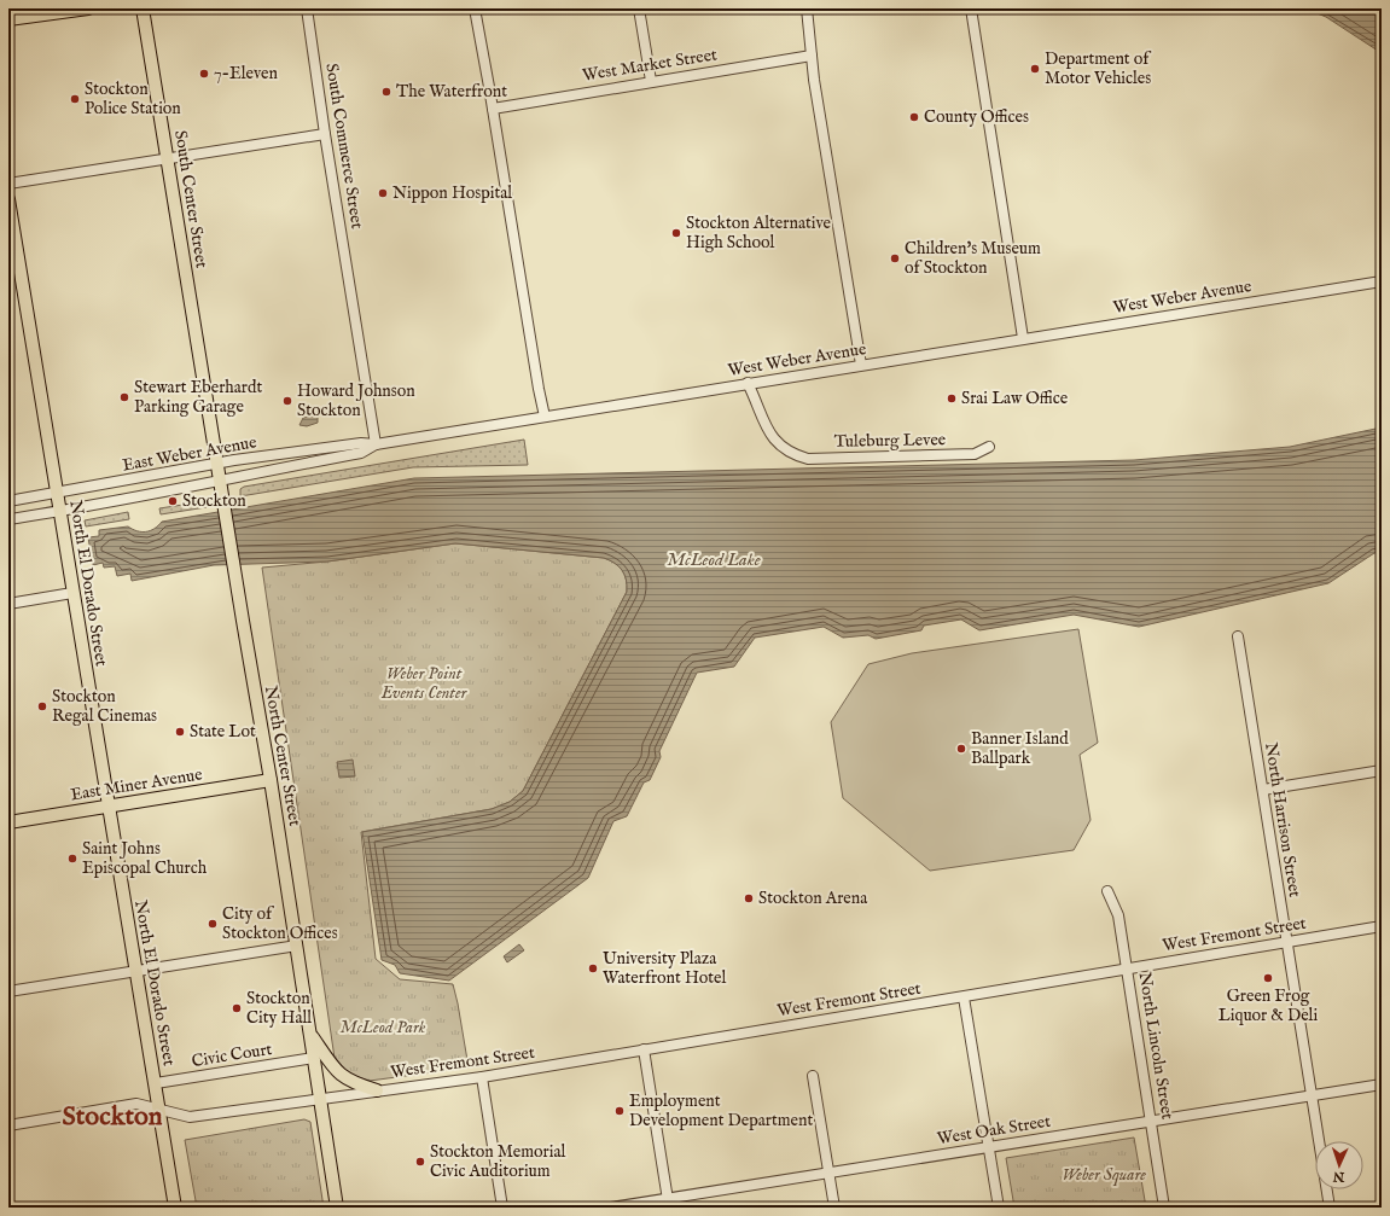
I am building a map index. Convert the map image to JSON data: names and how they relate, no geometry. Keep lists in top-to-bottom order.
{
  "streets": {
    "main road": [
      "South Center Street",
      "North El Dorado Street",
      "North Center Street",
      "East Miner Avenue"
    ],
    "street": [
      "West Market Street",
      "South Commerce Street",
      "West Weber Avenue",
      "Tuleburg Levee",
      "East Weber Avenue",
      "North Harrison Street",
      "West Fremont Street",
      "North Lincoln Street",
      "Civic Court",
      "West Oak Street"
    ]
  },
  "crossings": [
    ["South Commerce Street", "West Weber Avenue"],
    ["South Commerce Street", "East Weber Avenue"],
    ["South Center Street", "North Center Street"],
    ["West Weber Avenue", "Tuleburg Levee"],
    ["West Weber Avenue", "East Weber Avenue"],
    ["West Weber Avenue", "North Center Street"],
    ["East Weber Avenue", "North El Dorado Street"],
    ["East Weber Avenue", "North Center Street"],
    ["North El Dorado Street", "East Miner Avenue"],
    ["North El Dorado Street", "West Fremont Street"],
    ["North El Dorado Street", "Civic Court"],
    ["North Center Street", "East Miner Avenue"],
    ["North Center Street", "West Fremont Street"],
    ["North Center Street", "Civic Court"],
    ["North Harrison Street", "West Fremont Street"],
    ["North Harrison Street", "West Oak Street"],
    ["West Fremont Street", "North Lincoln Street"],
    ["North Lincoln Street", "West Oak Street"]
  ],
  "districts": ["Stockton"],
  "water": ["McLeod Lake"],
  "parks": ["Weber Point Events Center", "McLeod Park", "Weber Square"],
  "places": [
    "Department of Motor Vehicles",
    "7-Eleven",
    "The Waterfront",
    "Stockton Police Station",
    "County Offices",
    "Nippon Hospital",
    "Stockton Alternative High School",
    "Children's Museum of Stockton",
    "Stewart Eberhardt Parking Garage",
    "Srai Law Office",
    "Howard Johnson Stockton",
    "Stockton",
    "Stockton Regal Cinemas",
    "State Lot",
    "Banner Island Ballpark",
    "Saint Johns Episcopal Church",
    "Stockton Arena",
    "City of Stockton Offices",
    "University Plaza Waterfront Hotel",
    "Green Frog Liquor & Deli",
    "Stockton City Hall",
    "Employment Development Department",
    "Stockton Memorial Civic Auditorium"
  ],
  "north": "bottom"
}
